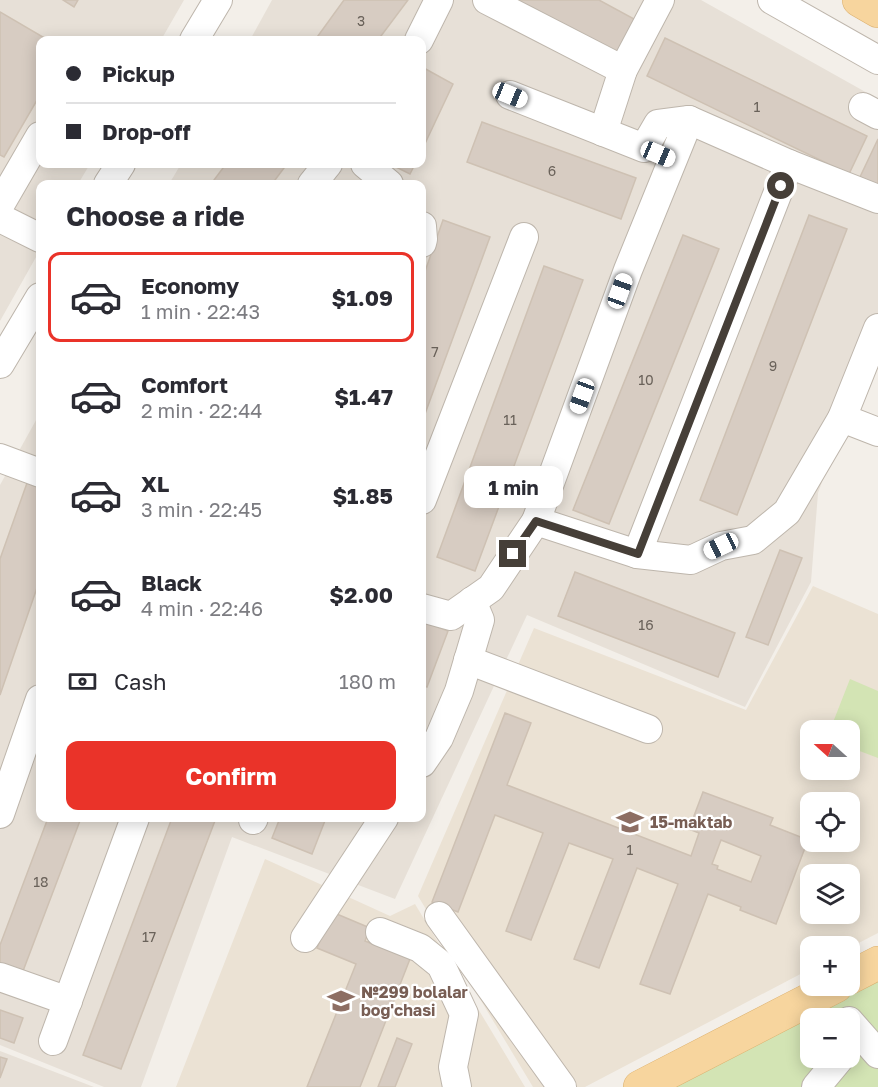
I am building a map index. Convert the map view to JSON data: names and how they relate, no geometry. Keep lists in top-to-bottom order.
{
  "places": {
    "school or university": ["15-maktab", "№299 bolalar bog'chasi"]
  },
  "house_numbers": [
    "3",
    "1",
    "6",
    "7",
    "9",
    "10",
    "11",
    "16",
    "1",
    "18",
    "17"
  ],
  "north": "left",
  "page": {
    "banner": ["Pickup", "Drop-off"],
    "heading": "Choose a ride",
    "list": [
      {
        "name": "Economy",
        "note": "1 min · 22:43",
        "value": "$1.09"
      },
      {
        "name": "Comfort",
        "note": "2 min · 22:44",
        "value": "$1.47"
      },
      {
        "name": "XL",
        "note": "3 min · 22:45",
        "value": "$1.85"
      },
      {
        "name": "Black",
        "note": "4 min · 22:46",
        "value": "$2.00"
      }
    ],
    "bubble": "1 min",
    "pay": ["Cash", "180 m"],
    "map_buttons": ["+", "−"],
    "buttons": "Confirm"
  }
}
